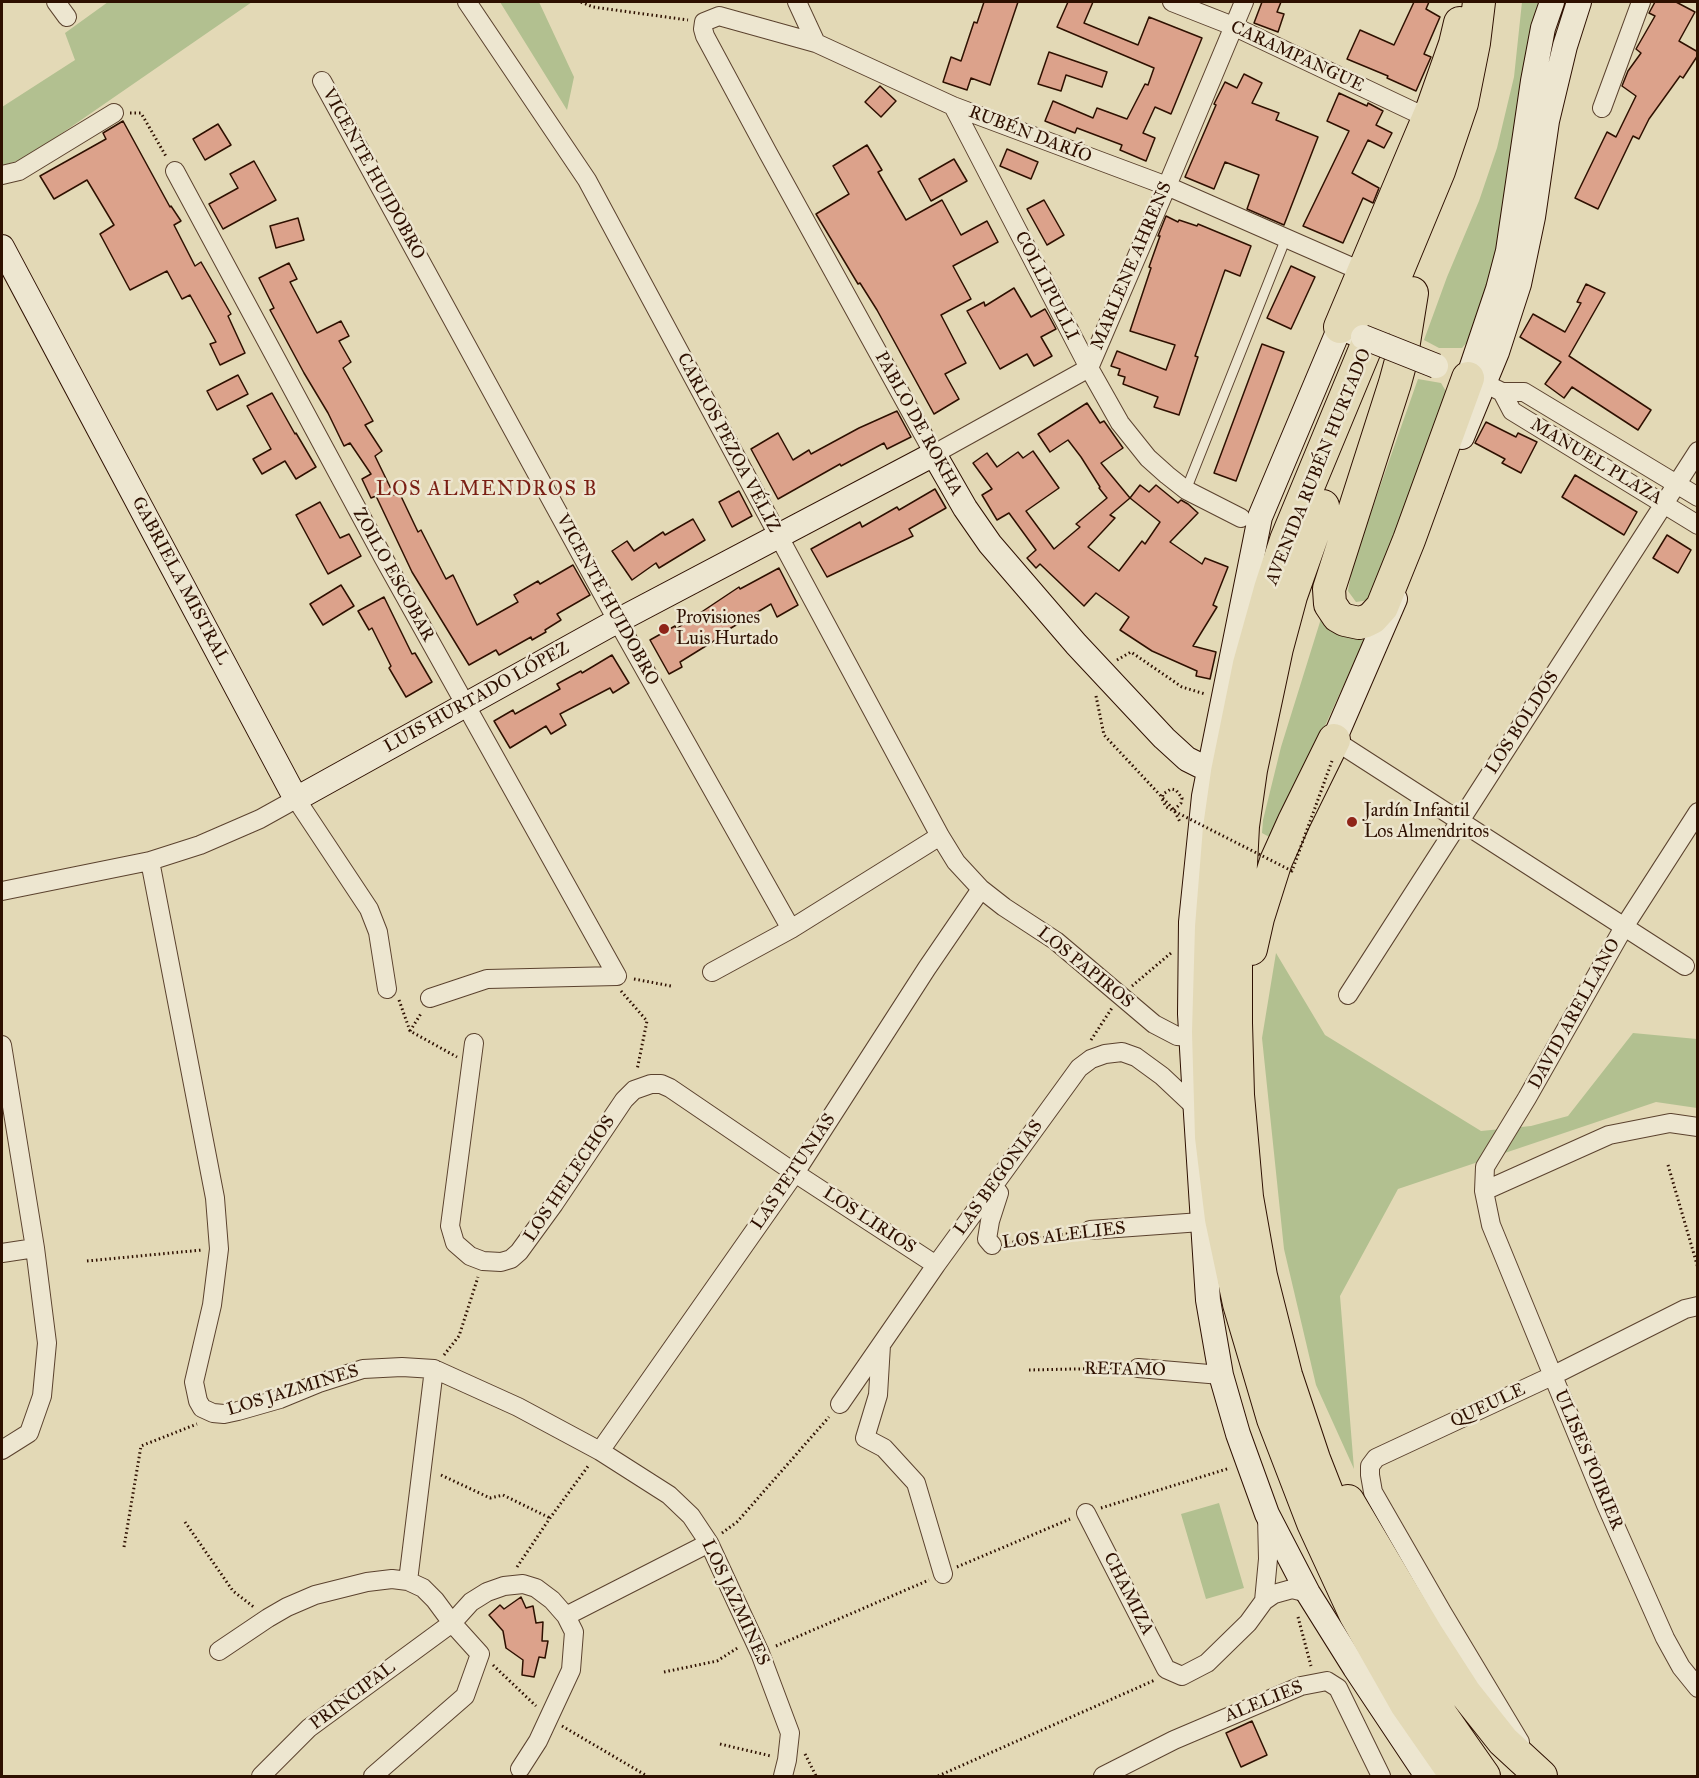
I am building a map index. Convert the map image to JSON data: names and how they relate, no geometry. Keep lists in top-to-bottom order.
{
  "streets": {
    "highway": ["AVENIDA RUBÉN HURTADO"],
    "main road": [
      "PABLO DE ROKHA",
      "MANUEL PLAZA",
      "GABRIELA MISTRAL",
      "LUIS HURTADO LÓPEZ"
    ],
    "street": [
      "CARAMPANGUE",
      "RUBÉN DARÍO",
      "VICENTE HUIDOBRO",
      "MARLENE AHRENS",
      "COLLIPULLI",
      "CARLOS PEZOA VÉLIZ",
      "ZOILO ESCOBAR",
      "LOS BOLDOS",
      "LOS PAPIROS",
      "DAVID ARELLANO",
      "LAS PETUNIAS",
      "LAS BEGONIAS",
      "LOS HELECHOS",
      "LOS LIRIOS",
      "LOS ALELIES",
      "RETAMO",
      "LOS JAZMINES",
      "QUEULE",
      "ULISES POIRIER",
      "CHAMIZA",
      "PRINCIPAL",
      "ALELIES"
    ]
  },
  "crossings": [
    ["CARAMPANGUE", "MARLENE AHRENS"],
    ["RUBÉN DARÍO", "MARLENE AHRENS"],
    ["RUBÉN DARÍO", "COLLIPULLI"],
    ["RUBÉN DARÍO", "PABLO DE ROKHA"],
    ["VICENTE HUIDOBRO", "LUIS HURTADO LÓPEZ"],
    ["MARLENE AHRENS", "COLLIPULLI"],
    ["MARLENE AHRENS", "PABLO DE ROKHA"],
    ["MARLENE AHRENS", "LUIS HURTADO LÓPEZ"],
    ["PABLO DE ROKHA", "LUIS HURTADO LÓPEZ"],
    ["CARLOS PEZOA VÉLIZ", "LUIS HURTADO LÓPEZ"],
    ["CARLOS PEZOA VÉLIZ", "LOS PAPIROS"],
    ["CARLOS PEZOA VÉLIZ", "LAS PETUNIAS"],
    ["MANUEL PLAZA", "LOS BOLDOS"],
    ["ZOILO ESCOBAR", "LUIS HURTADO LÓPEZ"],
    ["GABRIELA MISTRAL", "LUIS HURTADO LÓPEZ"],
    ["LUIS HURTADO LÓPEZ", "LOS JAZMINES"],
    ["LOS PAPIROS", "LAS PETUNIAS"],
    ["DAVID ARELLANO", "ULISES POIRIER"],
    ["LAS PETUNIAS", "LOS LIRIOS"],
    ["LAS PETUNIAS", "LOS JAZMINES"],
    ["LAS BEGONIAS", "LOS LIRIOS"],
    ["LAS BEGONIAS", "LOS ALELIES"],
    ["LOS HELECHOS", "LOS LIRIOS"],
    ["QUEULE", "ULISES POIRIER"]
  ],
  "districts": ["LOS ALMENDROS B"],
  "places": ["Provisiones Luis Hurtado", "Jardín Infantil Los Almendritos"]
}
